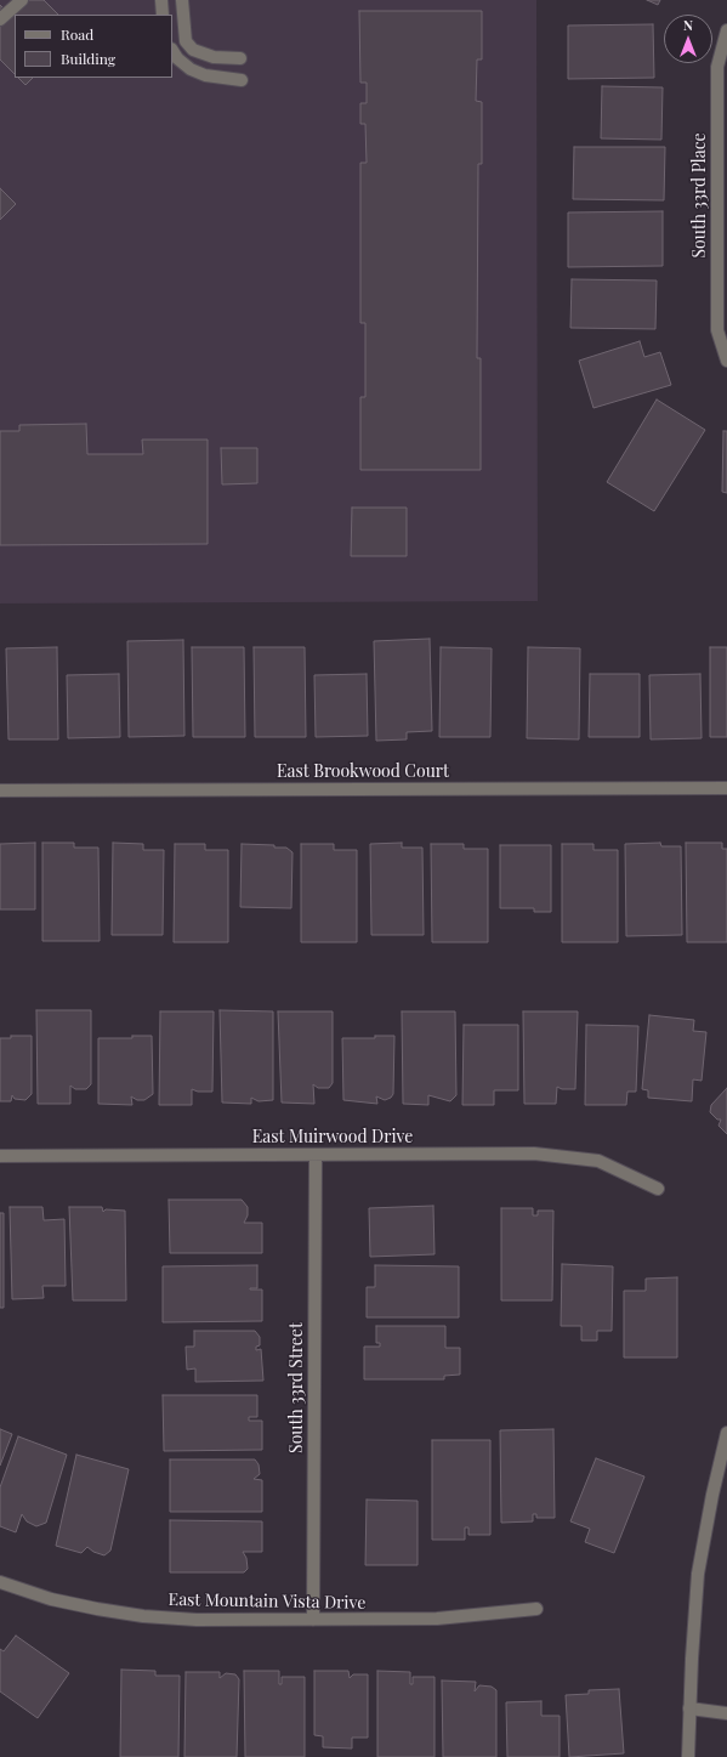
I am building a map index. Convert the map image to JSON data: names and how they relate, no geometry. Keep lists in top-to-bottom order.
{
  "streets": {
    "street": [
      "South 33rd Place",
      "East Brookwood Court",
      "East Muirwood Drive",
      "South 33rd Street",
      "East Mountain Vista Drive"
    ]
  },
  "crossings": [
    ["East Muirwood Drive", "South 33rd Street"],
    ["South 33rd Street", "East Mountain Vista Drive"]
  ],
  "legend": ["Road", "Building"],
  "north": "top"
}
